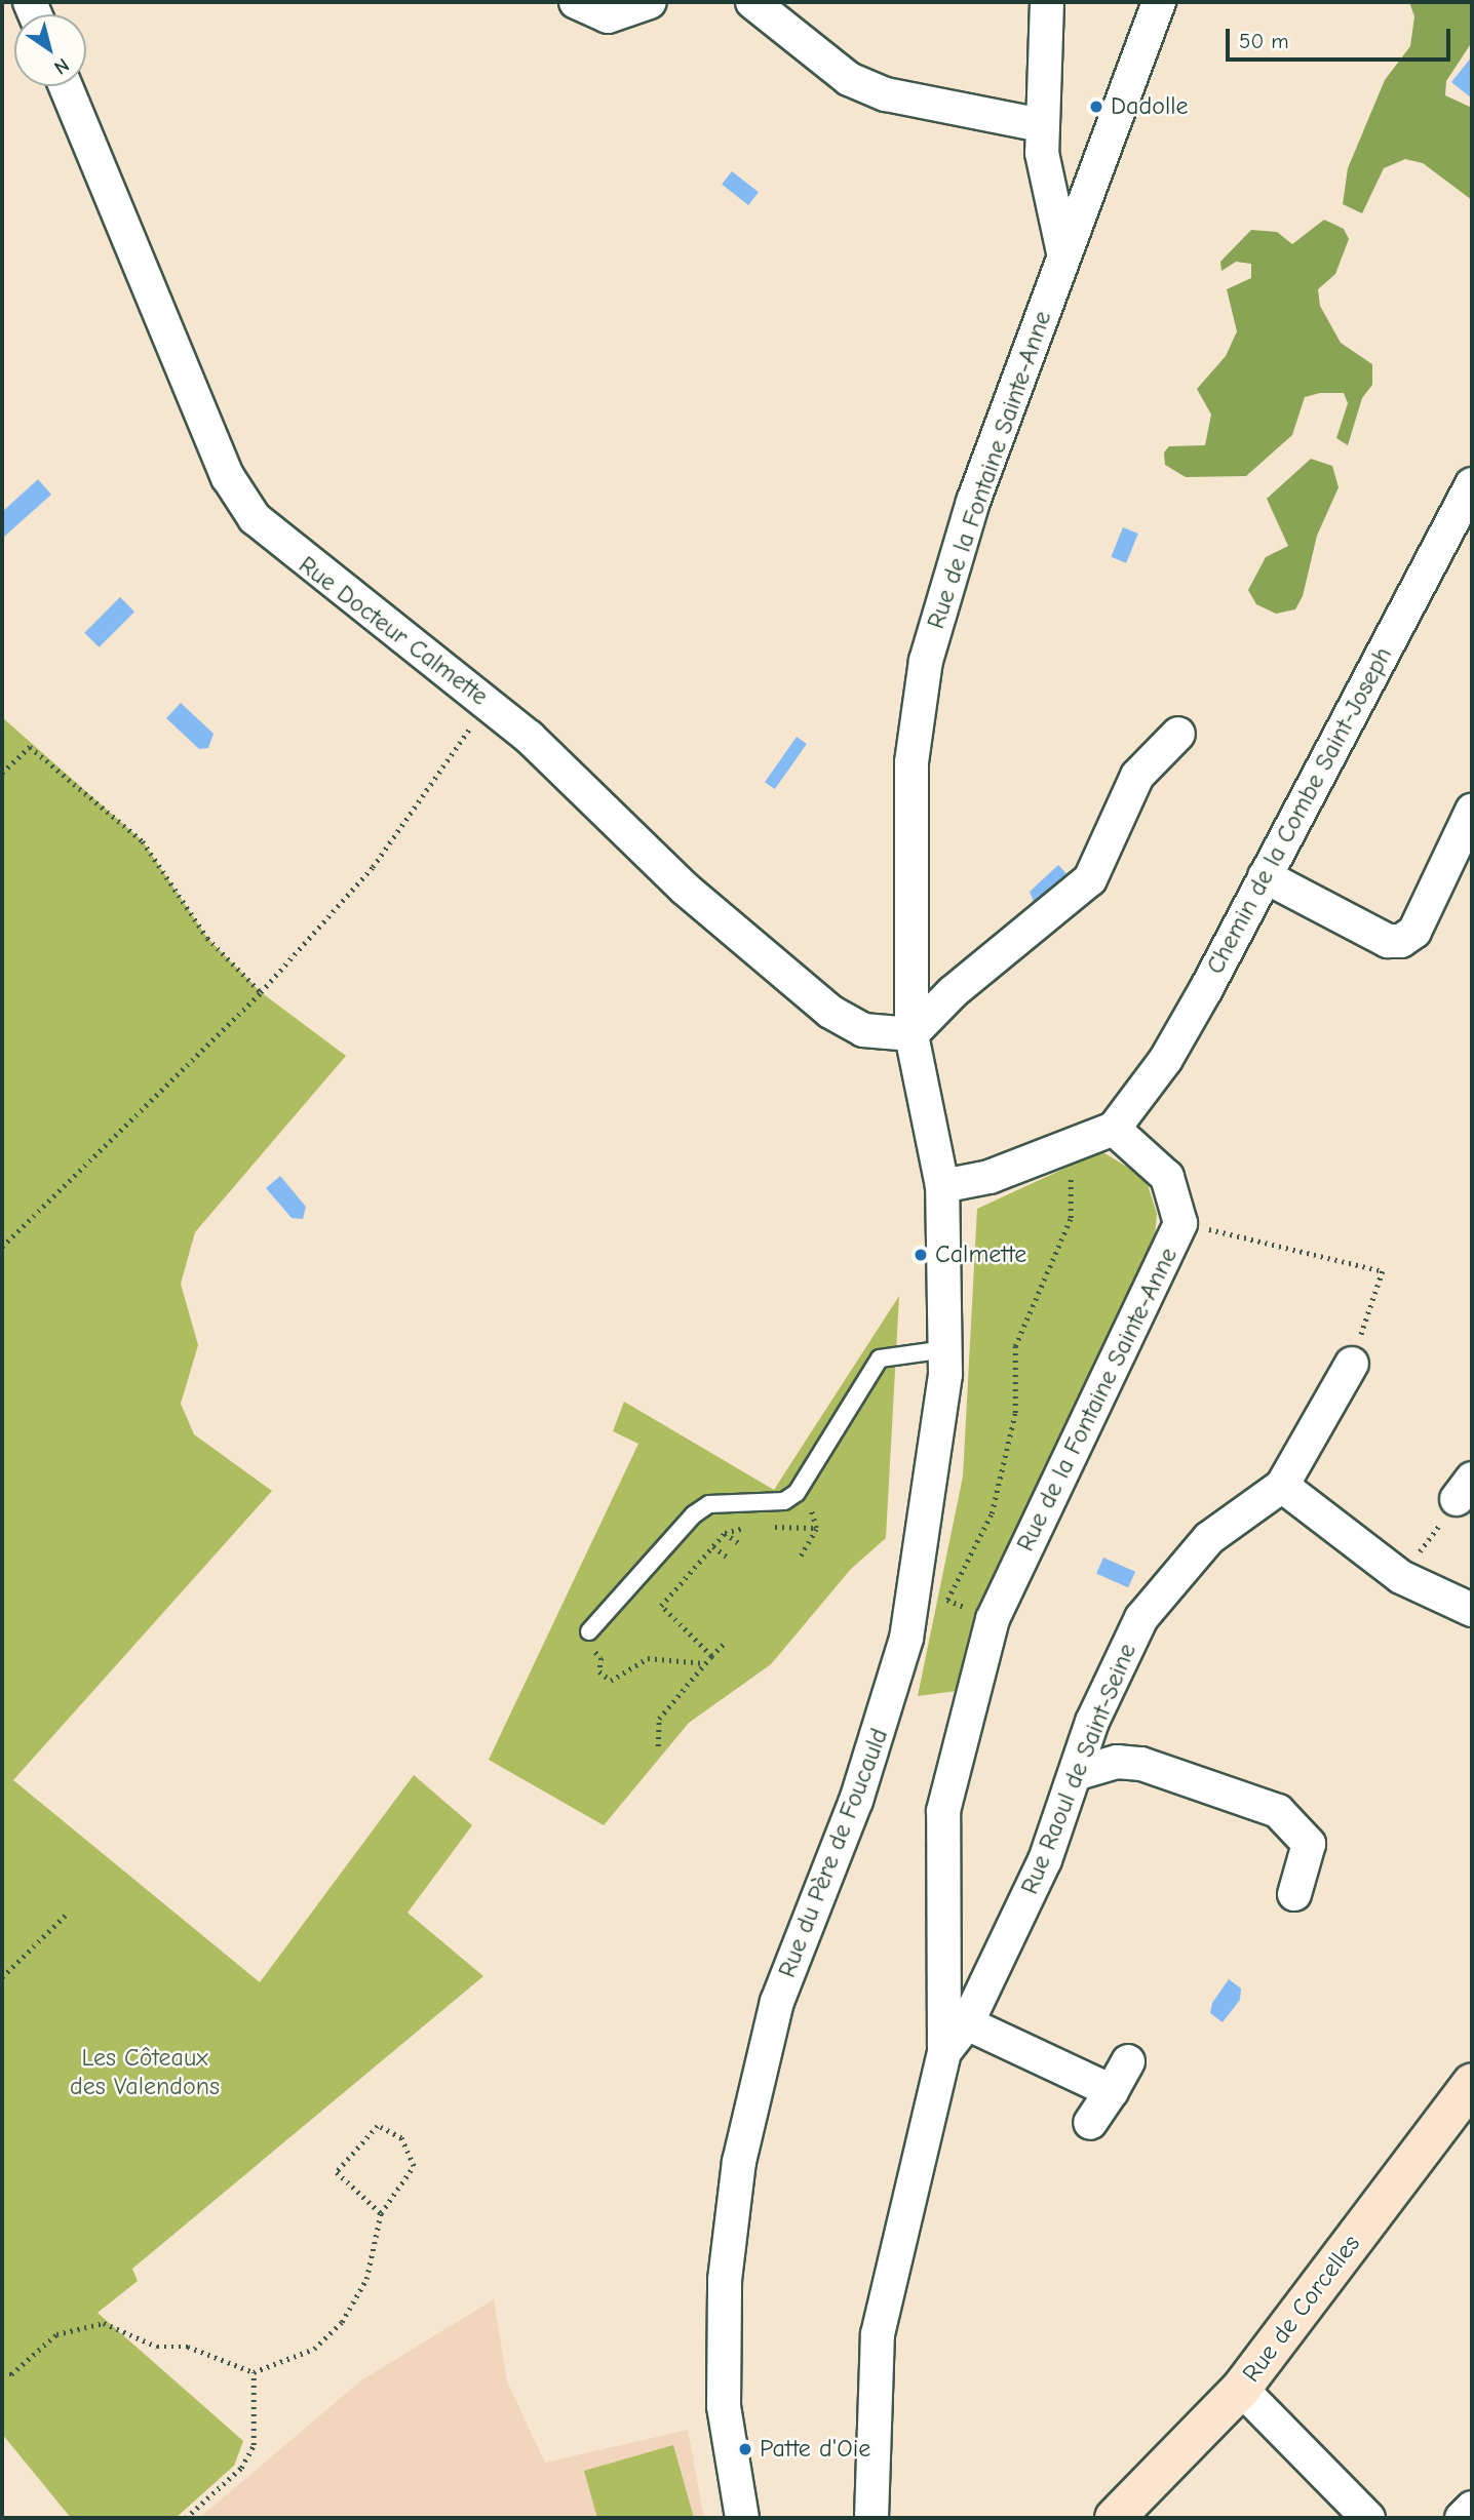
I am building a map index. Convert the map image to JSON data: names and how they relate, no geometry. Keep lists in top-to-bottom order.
{
  "streets": {
    "main road": ["Rue de Corcelles"],
    "street": [
      "Rue de la Fontaine Sainte-Anne",
      "Rue Docteur Calmette",
      "Chemin de la Combe Saint-Joseph",
      "Rue Raoul de Saint-Seine",
      "Rue du Père de Foucauld"
    ]
  },
  "crossings": [
    ["Rue de la Fontaine Sainte-Anne", "Rue Docteur Calmette"],
    ["Rue de la Fontaine Sainte-Anne", "Chemin de la Combe Saint-Joseph"],
    ["Rue de la Fontaine Sainte-Anne", "Rue Raoul de Saint-Seine"],
    ["Rue de la Fontaine Sainte-Anne", "Rue du Père de Foucauld"]
  ],
  "parks": ["Les Côteaux des Valendons"],
  "places": ["Dadolle", "Calmette", "Patte d'Oie"],
  "scale_bar": "50 m",
  "north": "bottom right"
}
